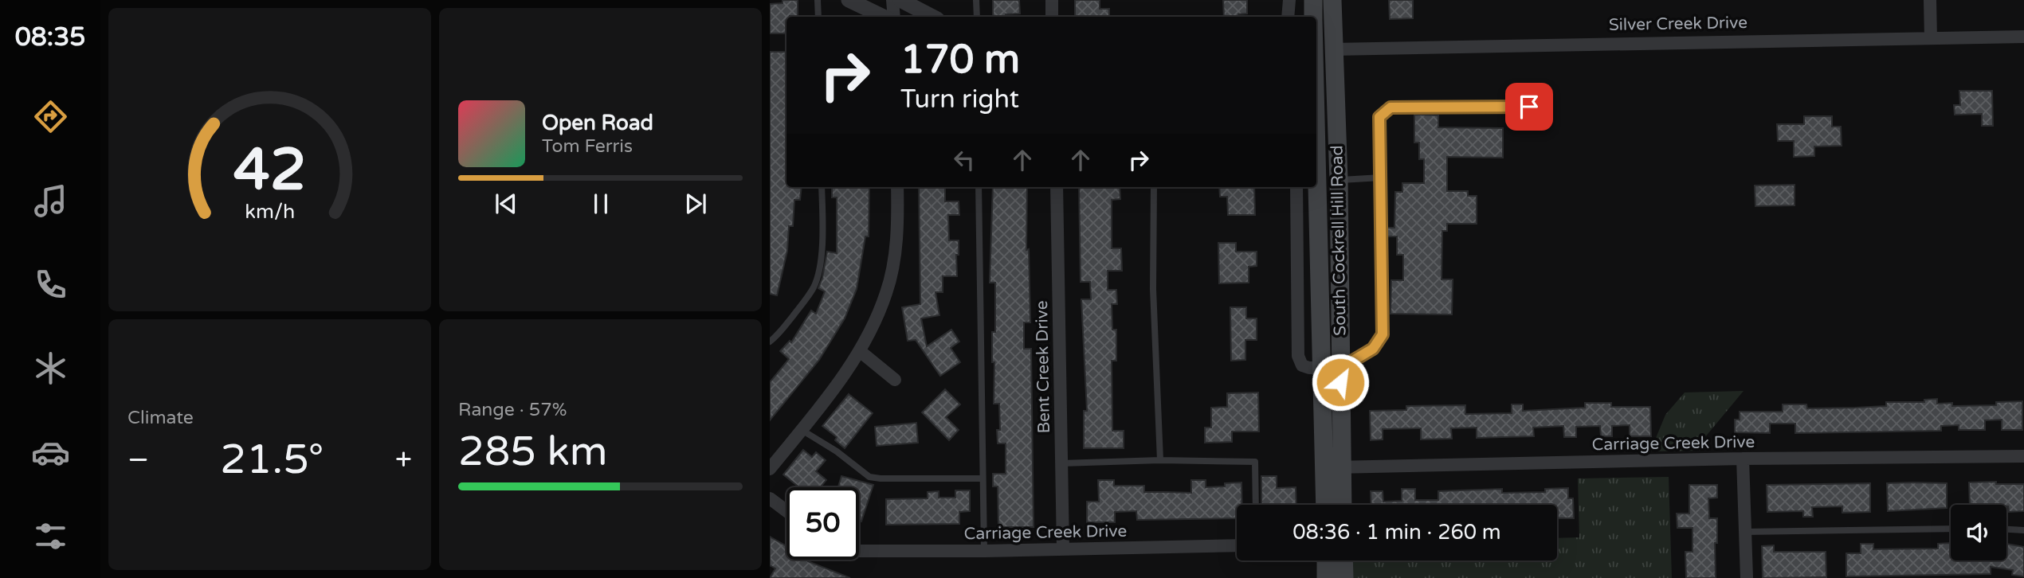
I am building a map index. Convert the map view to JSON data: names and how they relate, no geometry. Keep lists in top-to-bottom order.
{
  "streets": {
    "main road": ["South Cockrell Hill Road"],
    "street": ["Silver Creek Drive", "Bent Creek Drive", "Carriage Creek Drive"]
  },
  "crossings": [
    ["Silver Creek Drive", "South Cockrell Hill Road"],
    ["South Cockrell Hill Road", "Carriage Creek Drive"],
    ["Bent Creek Drive", "Carriage Creek Drive"]
  ],
  "page": {
    "tabs": "08:35",
    "turn": ["170 m", "Turn right"],
    "song": ["Open Road", "Tom Ferris"],
    "tile": [
      "Climate",
      ["Range · 57%", "285 km"]
    ],
    "heat": ["−", "21.5°", "+"],
    "limit": "50",
    "trip": "08:36 · 1 min · 260 m",
    "gauge": ["42", "km/h"]
  }
}
